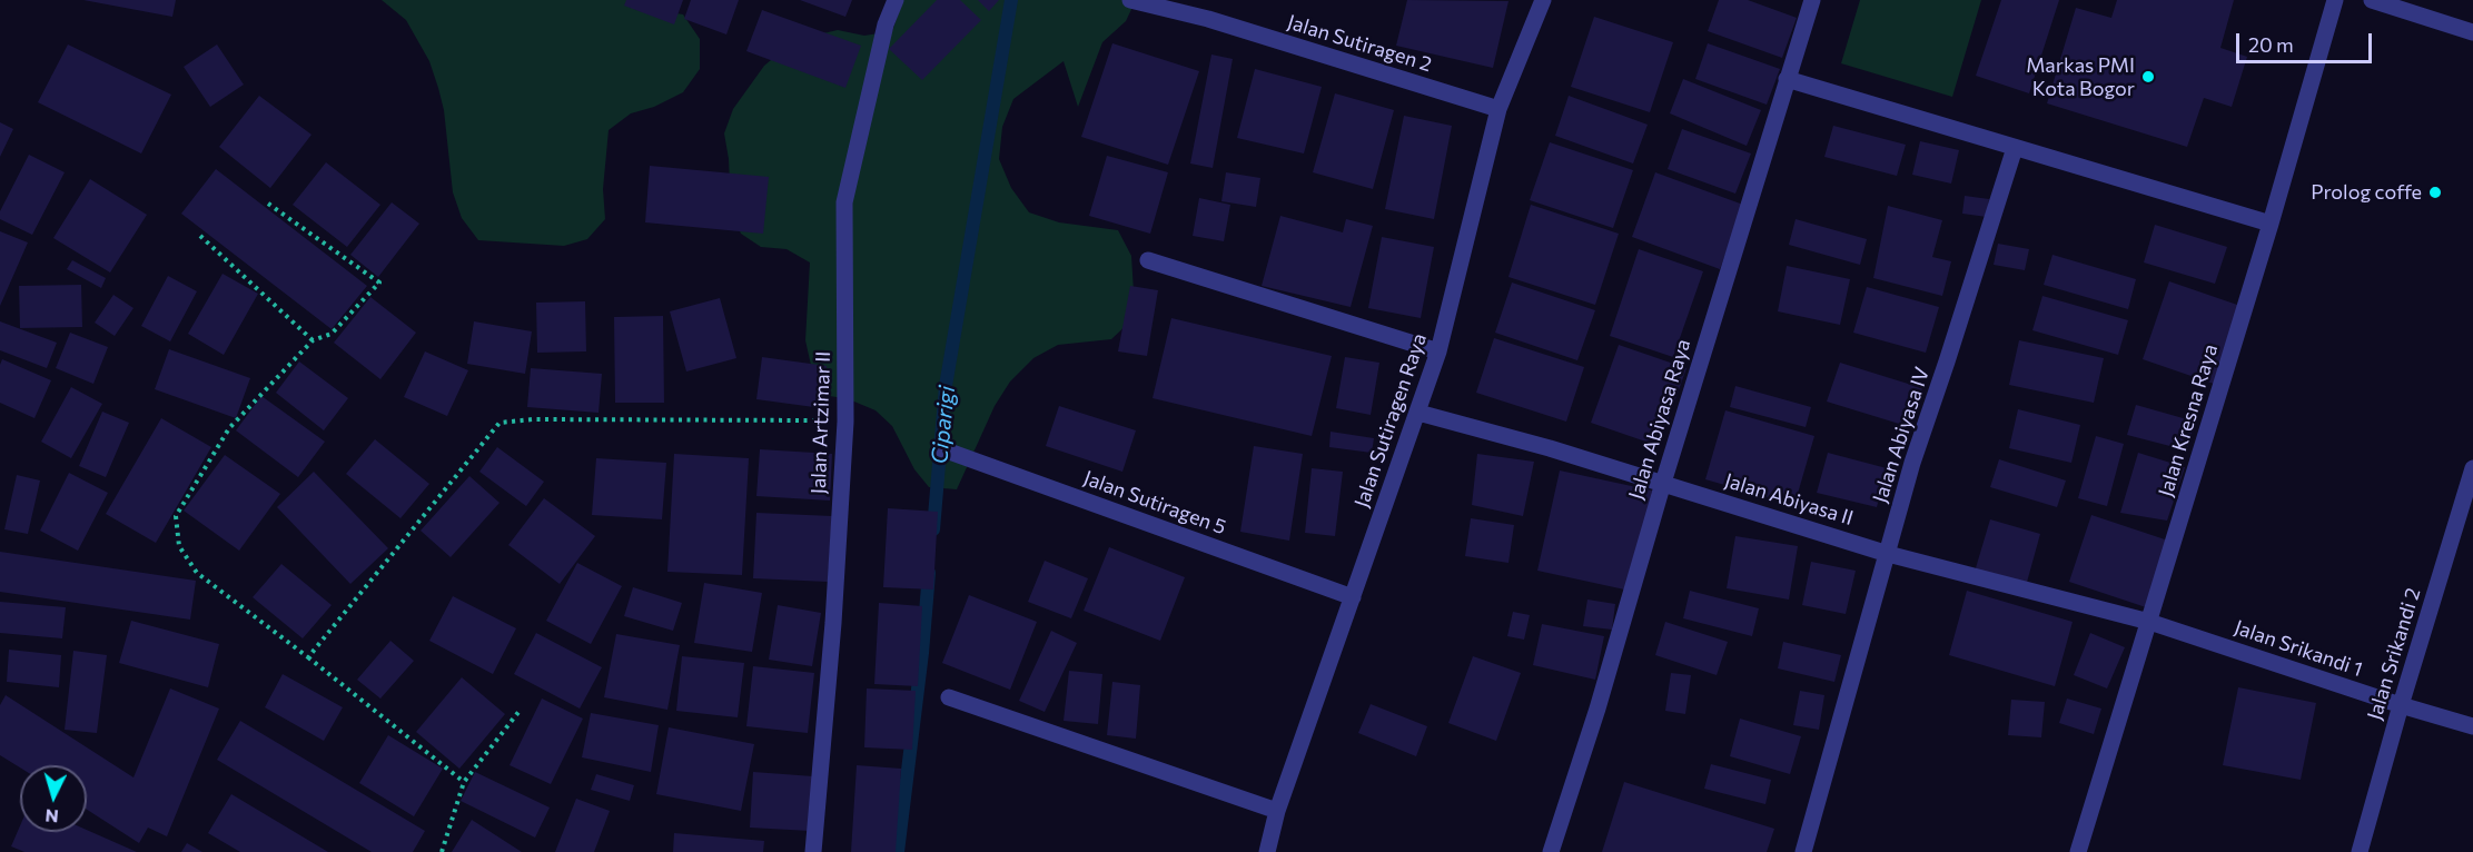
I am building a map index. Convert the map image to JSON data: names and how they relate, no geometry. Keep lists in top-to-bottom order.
{
  "streets": {
    "street": [
      "Jalan Sutiragen 2",
      "Jalan Abiyasa Raya",
      "Jalan Sutiragen Raya",
      "Jalan Kresna Raya",
      "Jalan Artzimar II",
      "Jalan Abiyasa IV",
      "Jalan Abiyasa II",
      "Jalan Sutiragen 5",
      "Jalan Srikandi 1",
      "Jalan Srikandi 2"
    ]
  },
  "crossings": [
    ["Jalan Sutiragen 2", "Jalan Sutiragen Raya"],
    ["Jalan Abiyasa Raya", "Jalan Abiyasa II"],
    ["Jalan Sutiragen Raya", "Jalan Abiyasa II"],
    ["Jalan Sutiragen Raya", "Jalan Sutiragen 5"],
    ["Jalan Kresna Raya", "Jalan Abiyasa II"],
    ["Jalan Kresna Raya", "Jalan Srikandi 1"],
    ["Jalan Abiyasa IV", "Jalan Abiyasa II"],
    ["Jalan Abiyasa II", "Jalan Srikandi 1"],
    ["Jalan Srikandi 1", "Jalan Srikandi 2"]
  ],
  "water": ["Ciparigi"],
  "places": ["Markas PMI Kota Bogor", "Prolog coffe"],
  "scale_bar": "20 m",
  "north": "bottom"
}
